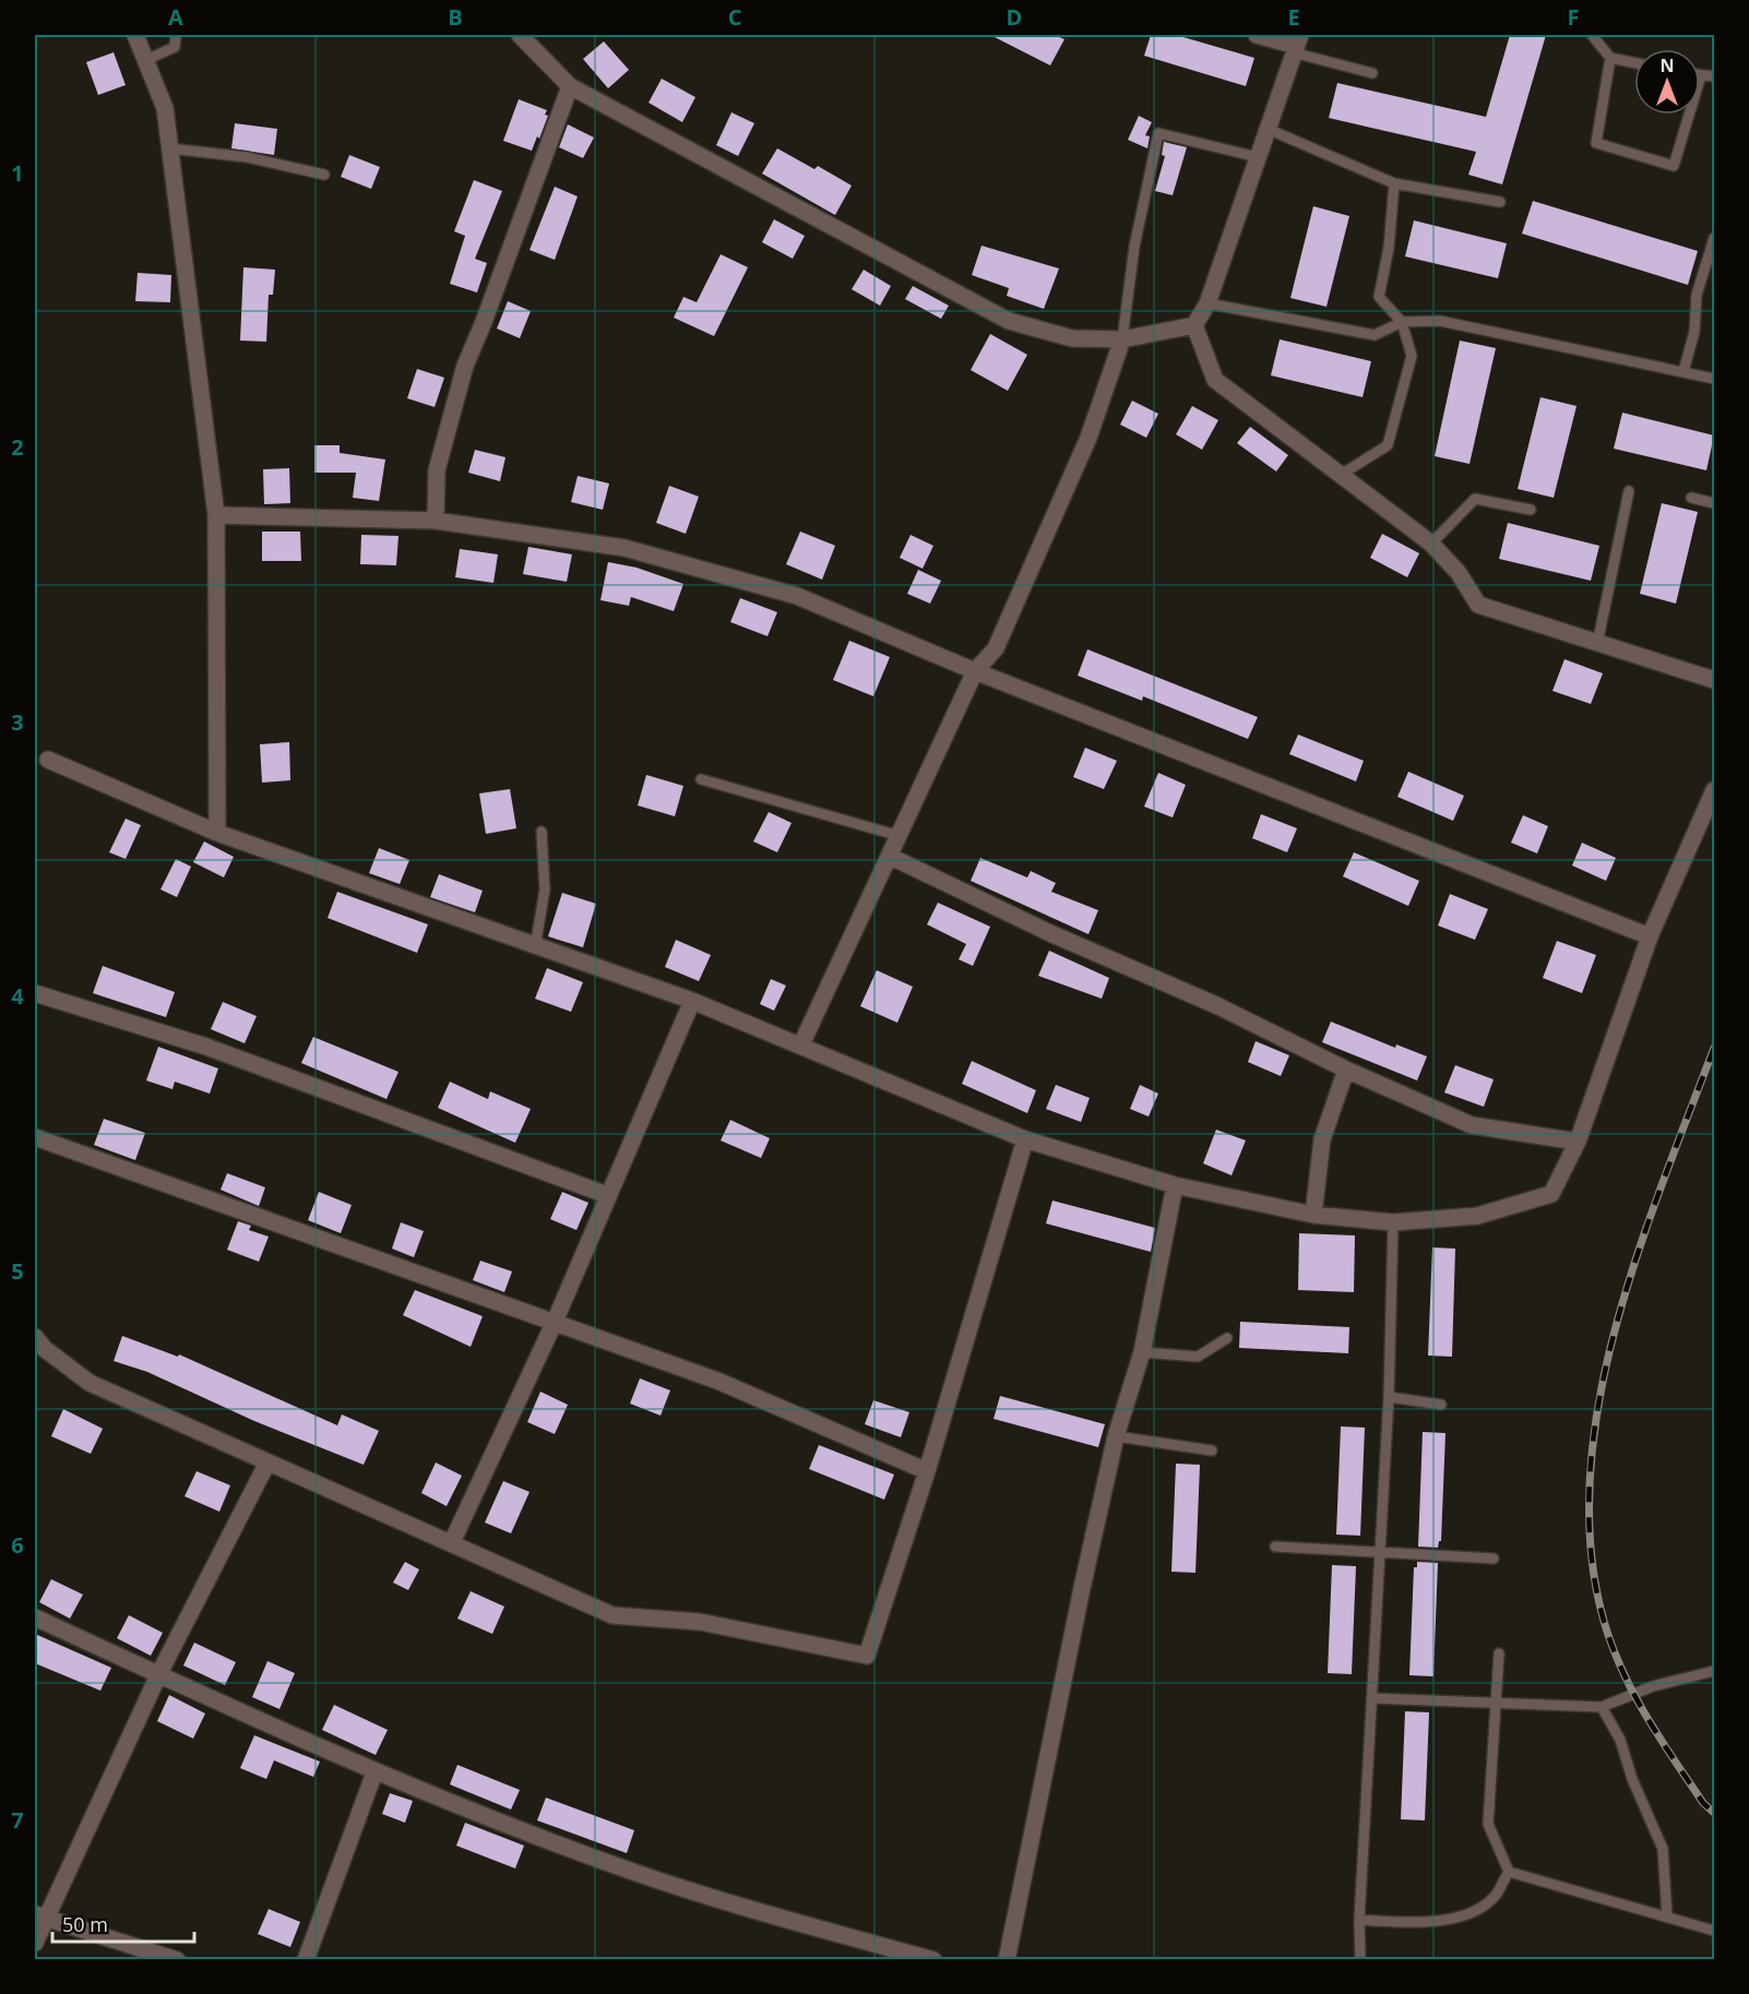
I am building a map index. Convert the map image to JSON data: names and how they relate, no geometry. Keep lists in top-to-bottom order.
{
  "scale_bar": "50 m",
  "north": "top",
  "grid": {
    "columns": [
      "A",
      "B",
      "C",
      "D",
      "E",
      "F"
    ],
    "rows": [
      "1",
      "2",
      "3",
      "4",
      "5",
      "6",
      "7"
    ]
  }
}
